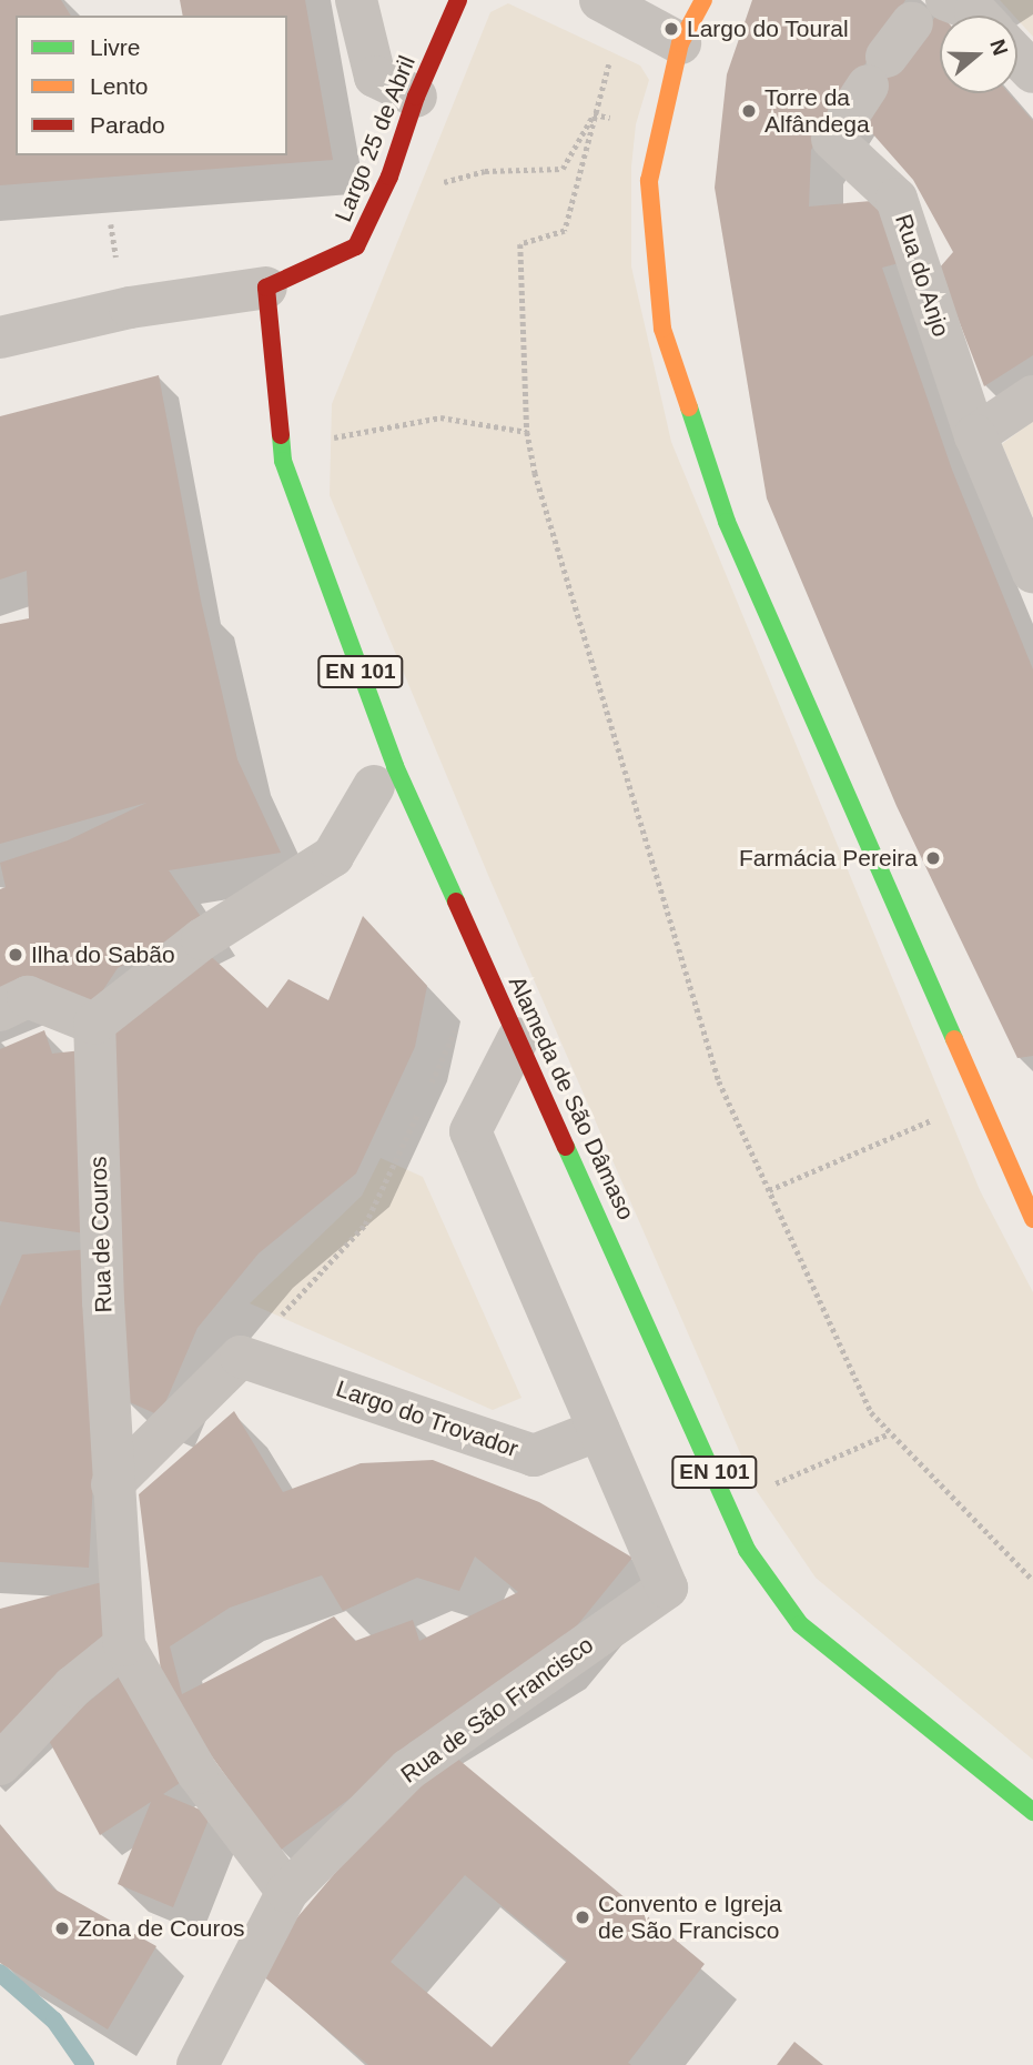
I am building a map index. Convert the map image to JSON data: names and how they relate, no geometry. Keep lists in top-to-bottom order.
{
  "streets": {
    "main road": ["Largo 25 de Abril", "EN 101", "Alameda de São Dâmaso"],
    "street": [
      "Rua do Anjo",
      "Rua de Couros",
      "Largo do Trovador",
      "Rua de São Francisco"
    ]
  },
  "crossings": [
    ["Largo 25 de Abril", "Alameda de São Dâmaso"],
    ["Largo do Trovador", "Rua de São Francisco"]
  ],
  "places": [
    "Largo do Toural",
    "Torre da Alfândega",
    "Farmácia Pereira",
    "Ilha do Sabão",
    "Convento e Igreja de São Francisco",
    "Zona de Couros"
  ],
  "legend": ["Livre", "Lento", "Parado"],
  "north": "right"
}
